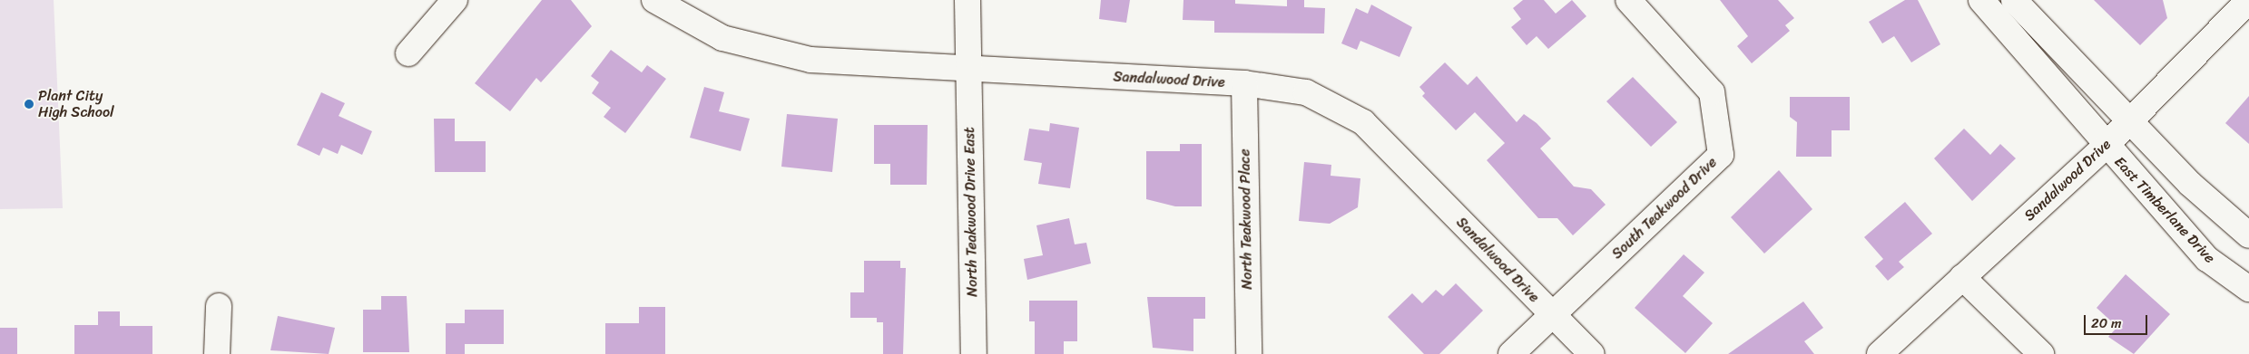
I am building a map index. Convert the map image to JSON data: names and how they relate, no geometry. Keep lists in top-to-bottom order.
{
  "streets": {
    "street": [
      "Sandalwood Drive",
      "South Teakwood Drive",
      "East Timberlane Drive",
      "North Teakwood Drive East",
      "North Teakwood Place"
    ]
  },
  "crossings": [
    ["Sandalwood Drive", "South Teakwood Drive"],
    ["Sandalwood Drive", "East Timberlane Drive"],
    ["Sandalwood Drive", "North Teakwood Drive East"],
    ["Sandalwood Drive", "North Teakwood Place"]
  ],
  "places": ["Plant City High School"],
  "scale_bar": "20 m"
}
